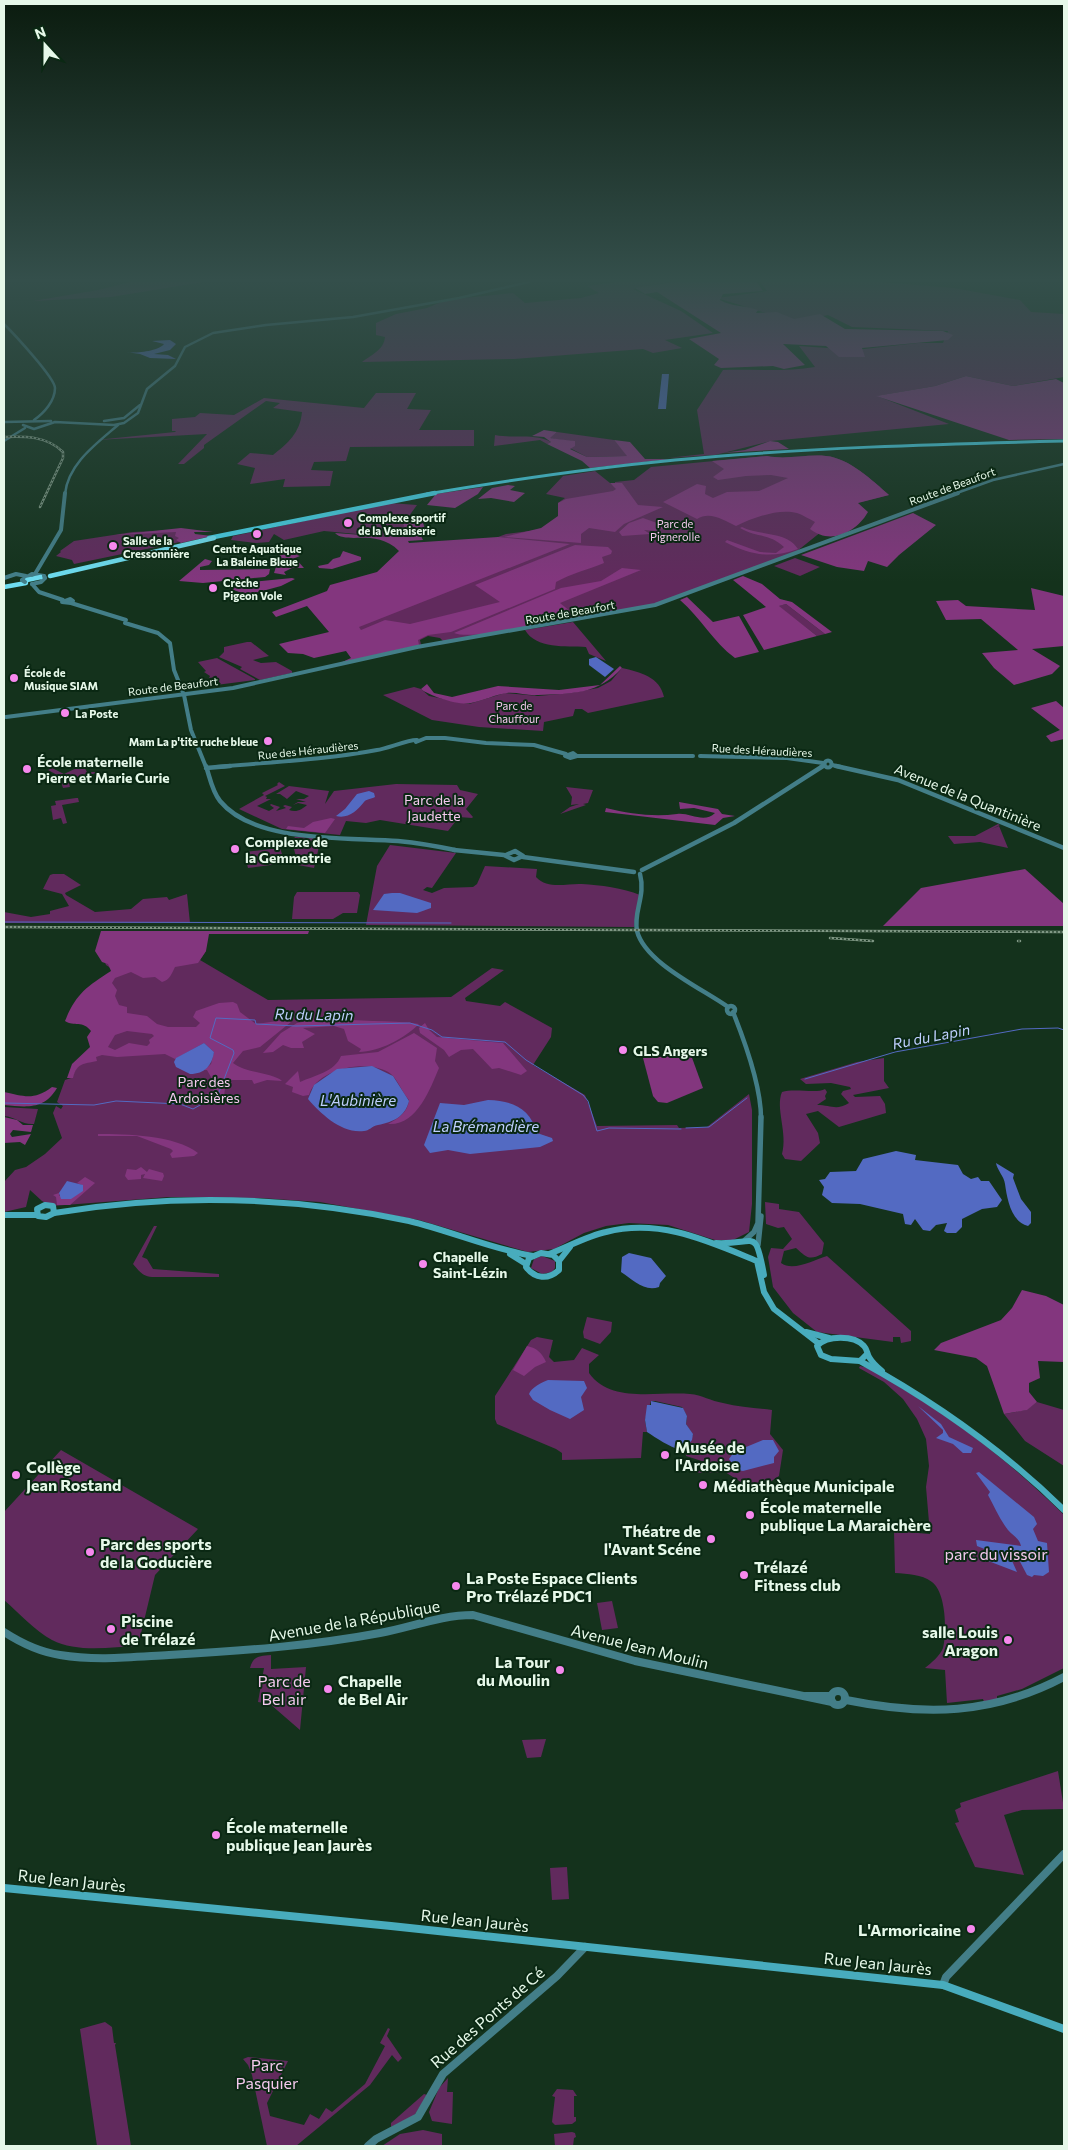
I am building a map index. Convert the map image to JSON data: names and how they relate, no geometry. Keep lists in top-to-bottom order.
{
  "streets": {
    "main road": ["Rue Jean Jaurès"],
    "street": [
      "Route de Beaufort",
      "Rue des Héraudières",
      "Avenue de la Quantinière",
      "Avenue de la République",
      "Avenue Jean Moulin",
      "Rue des Ponts de Cé"
    ]
  },
  "crossings": [
    ["Rue des Héraudières", "Avenue de la Quantinière"],
    ["Avenue de la République", "Avenue Jean Moulin"],
    ["Rue Jean Jaurès", "Rue des Ponts de Cé"]
  ],
  "water": ["Ru du Lapin", "L'Aubinière", "La Brémandière"],
  "parks": [
    "Parc de Pignerolle",
    "Parc de Chauffour",
    "Parc de la Jaudette",
    "Parc des Ardoisières",
    "parc du vissoir",
    "Parc de Bel air",
    "Parc Pasquier"
  ],
  "places": [
    "Complexe sportif de la Venaiserie",
    "Centre Aquatique La Baleine Bleue",
    "Salle de la Cressonnière",
    "Crèche Pigeon Vole",
    "École de Musique SIAM",
    "La Poste",
    "Mam La p'tite ruche bleue",
    "École maternelle Pierre et Marie Curie",
    "Complexe de la Gemmetrie",
    "GLS Angers",
    "Chapelle Saint-Lézin",
    "Musée de l'Ardoise",
    "Collège Jean Rostand",
    "Médiathèque Municipale",
    "École maternelle publique La Maraichère",
    "Théatre de l'Avant Scéne",
    "Parc des sports de la Goducière",
    "Trélazé Fitness club",
    "La Poste Espace Clients Pro Trélazé PDC1",
    "Piscine de Trélazé",
    "salle Louis Aragon",
    "La Tour du Moulin",
    "Chapelle de Bel Air",
    "École maternelle publique Jean Jaurès",
    "L'Armoricaine"
  ],
  "north": "top"
}
